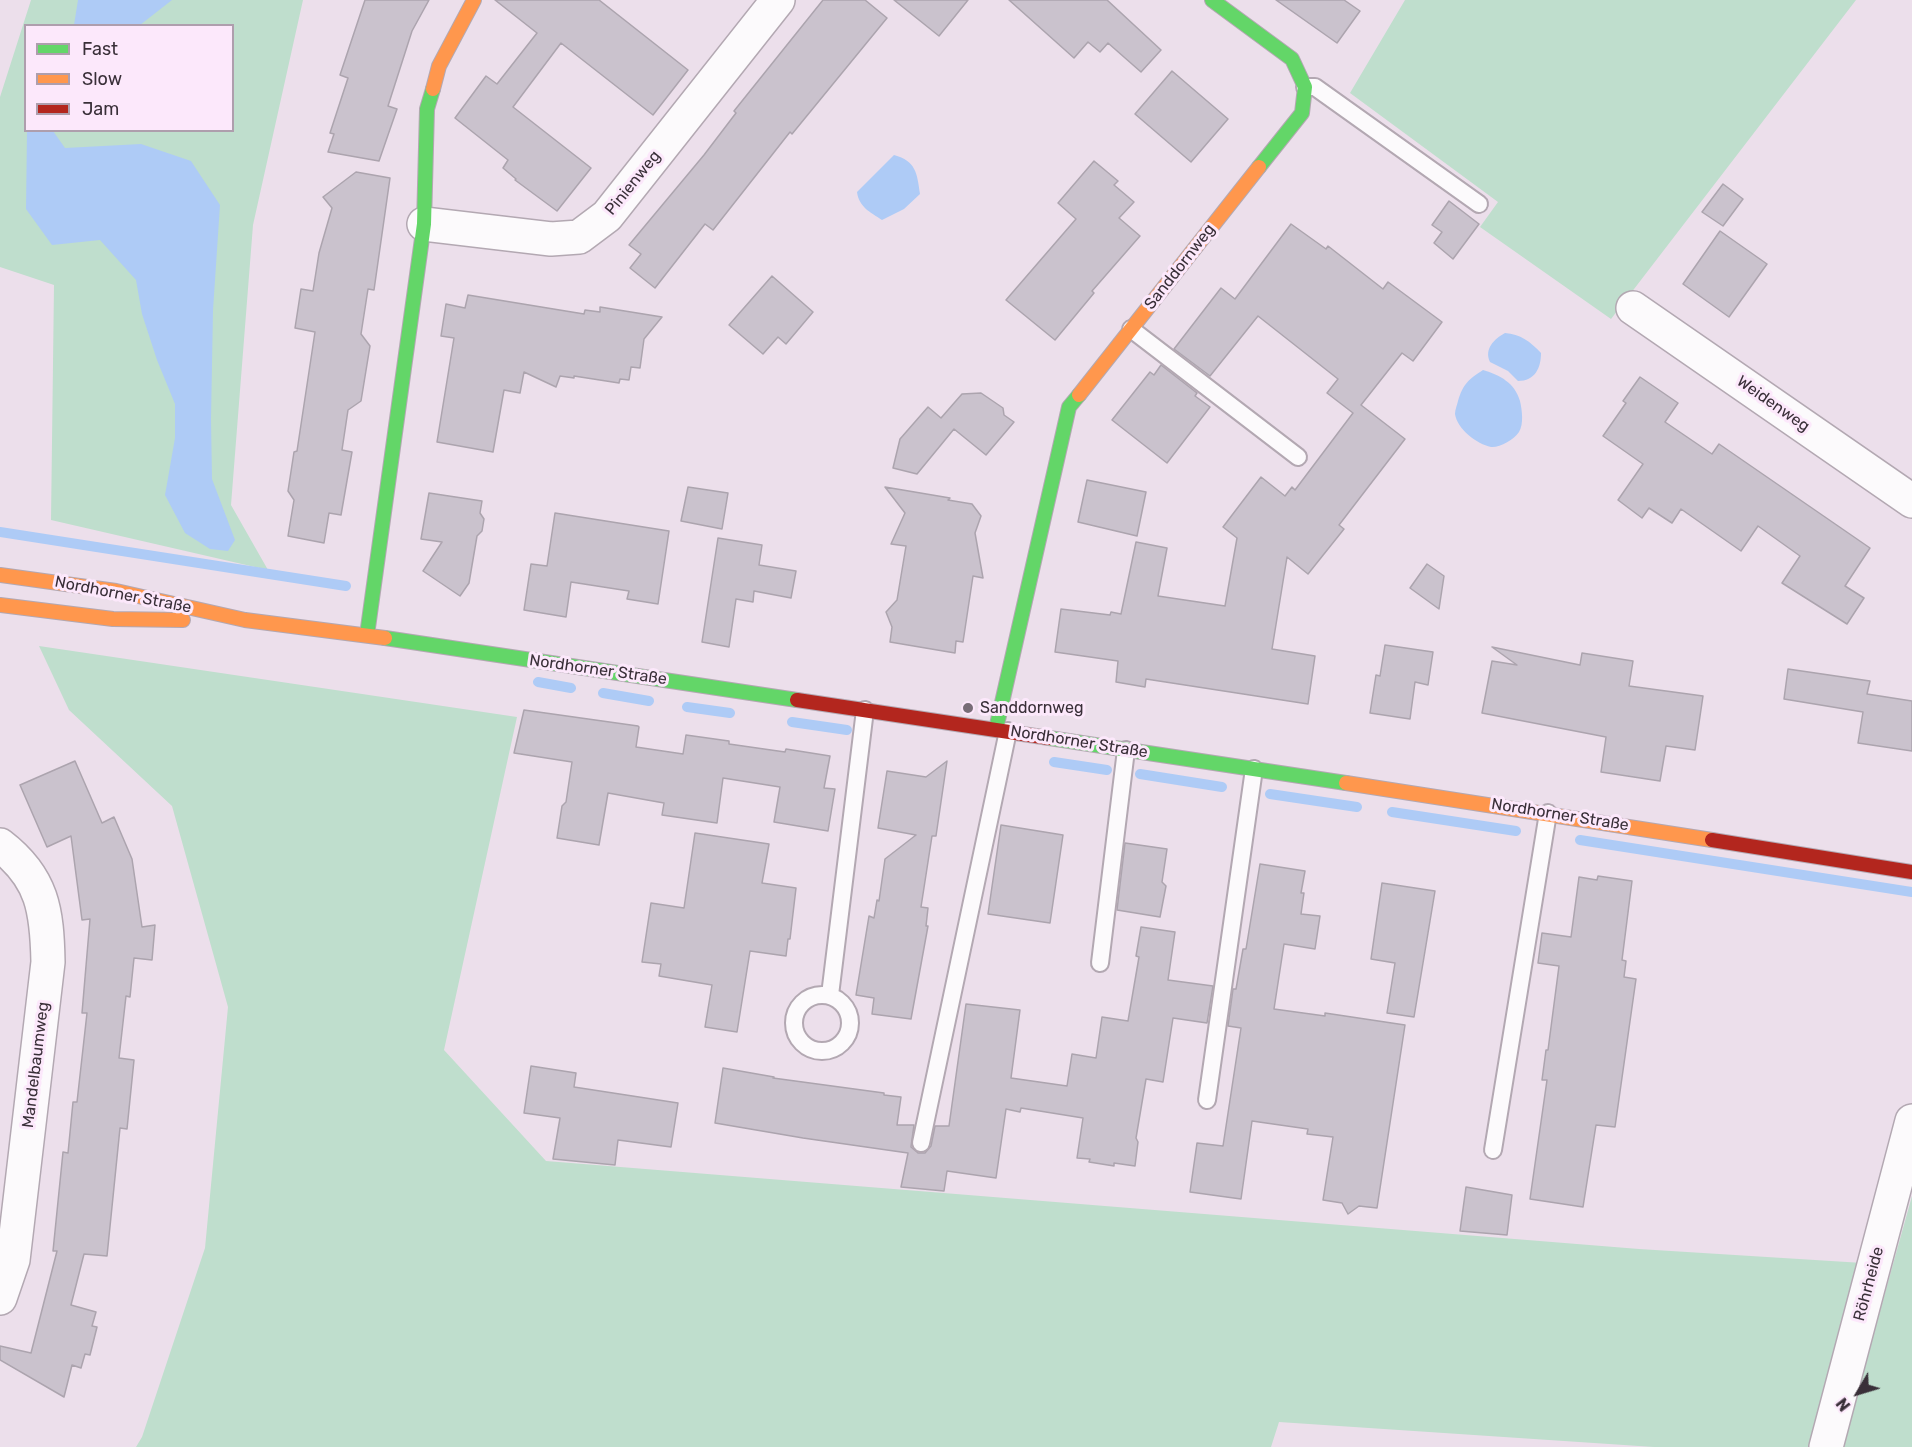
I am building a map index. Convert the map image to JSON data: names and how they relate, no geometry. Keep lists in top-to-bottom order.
{
  "streets": {
    "street": [
      "Pinienweg",
      "Sanddornweg",
      "Weidenweg",
      "Nordhorner Straße",
      "Mandelbaumweg",
      "Röhrheide"
    ]
  },
  "crossings": [
    ["Sanddornweg", "Nordhorner Straße"]
  ],
  "places": ["Sanddornweg"],
  "legend": ["Fast", "Slow", "Jam"],
  "north": "bottom left"
}
